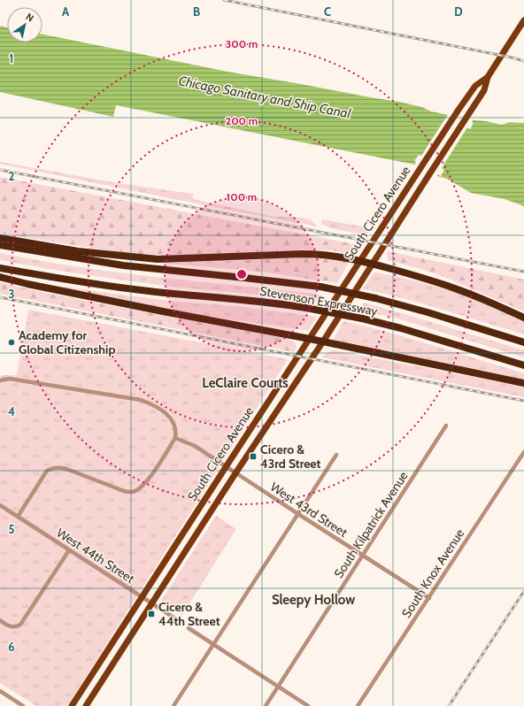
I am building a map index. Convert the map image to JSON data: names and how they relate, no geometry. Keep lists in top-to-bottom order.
{
  "streets": {
    "highway": ["Stevenson Expressway"],
    "main road": ["South Cicero Avenue"],
    "street": [
      "West 43rd Street",
      "South Kilpatrick Avenue",
      "West 44th Street",
      "South Knox Avenue"
    ]
  },
  "crossings": [
    ["South Cicero Avenue", "West 43rd Street"],
    ["South Cicero Avenue", "West 44th Street"],
    ["West 43rd Street", "South Kilpatrick Avenue"],
    ["West 43rd Street", "South Knox Avenue"]
  ],
  "districts": ["LeClaire Courts", "Sleepy Hollow"],
  "water": ["Chicago Sanitary and Ship Canal"],
  "places": {
    "other": ["Academy for Global Citizenship"],
    "transit": ["Cicero & 43rd Street", "Cicero & 44th Street"]
  },
  "north": "top right",
  "grid": {
    "columns": [
      "A",
      "B",
      "C",
      "D"
    ],
    "rows": [
      "1",
      "2",
      "3",
      "4",
      "5",
      "6"
    ]
  },
  "rings": ["300 m", "200 m", "100 m"]
}
